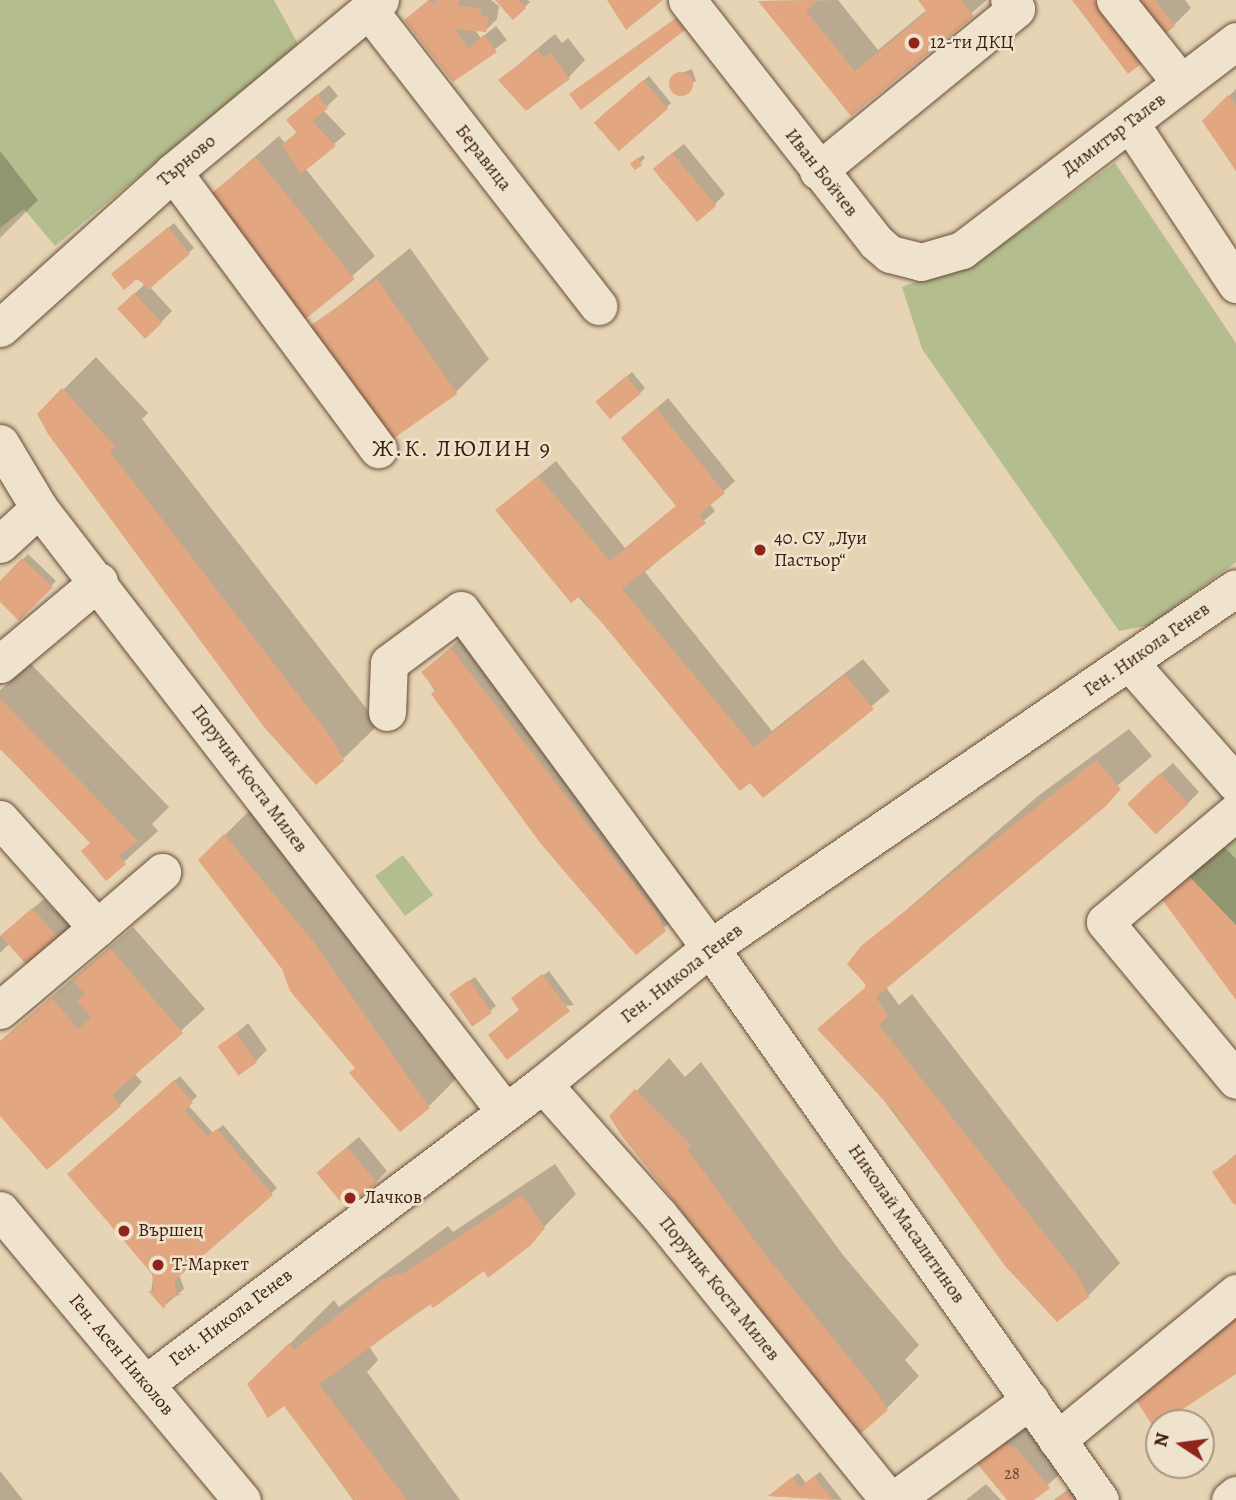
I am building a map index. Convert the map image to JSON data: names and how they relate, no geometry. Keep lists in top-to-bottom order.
{
  "streets": {
    "street": [
      "Димитър Талев",
      "Беравица",
      "Търново",
      "Иван Бойчев",
      "Ген. Никола Генев",
      "Поручик Коста Милев",
      "Николай Масалитинов",
      "Ген. Асен Николов"
    ]
  },
  "crossings": [
    ["Димитър Талев", "Иван Бойчев"],
    ["Беравица", "Търново"],
    ["Ген. Никола Генев", "Поручик Коста Милев"],
    ["Ген. Никола Генев", "Николай Масалитинов"],
    ["Ген. Никола Генев", "Ген. Асен Николов"]
  ],
  "districts": ["Ж.К. ЛЮЛИН 9"],
  "places": [
    "12-ти ДКЦ",
    "40. СУ „Луи Пастьор“",
    "Лачков",
    "Вършец",
    "Т-Маркет"
  ],
  "house_numbers": ["28"],
  "north": "left"
}
